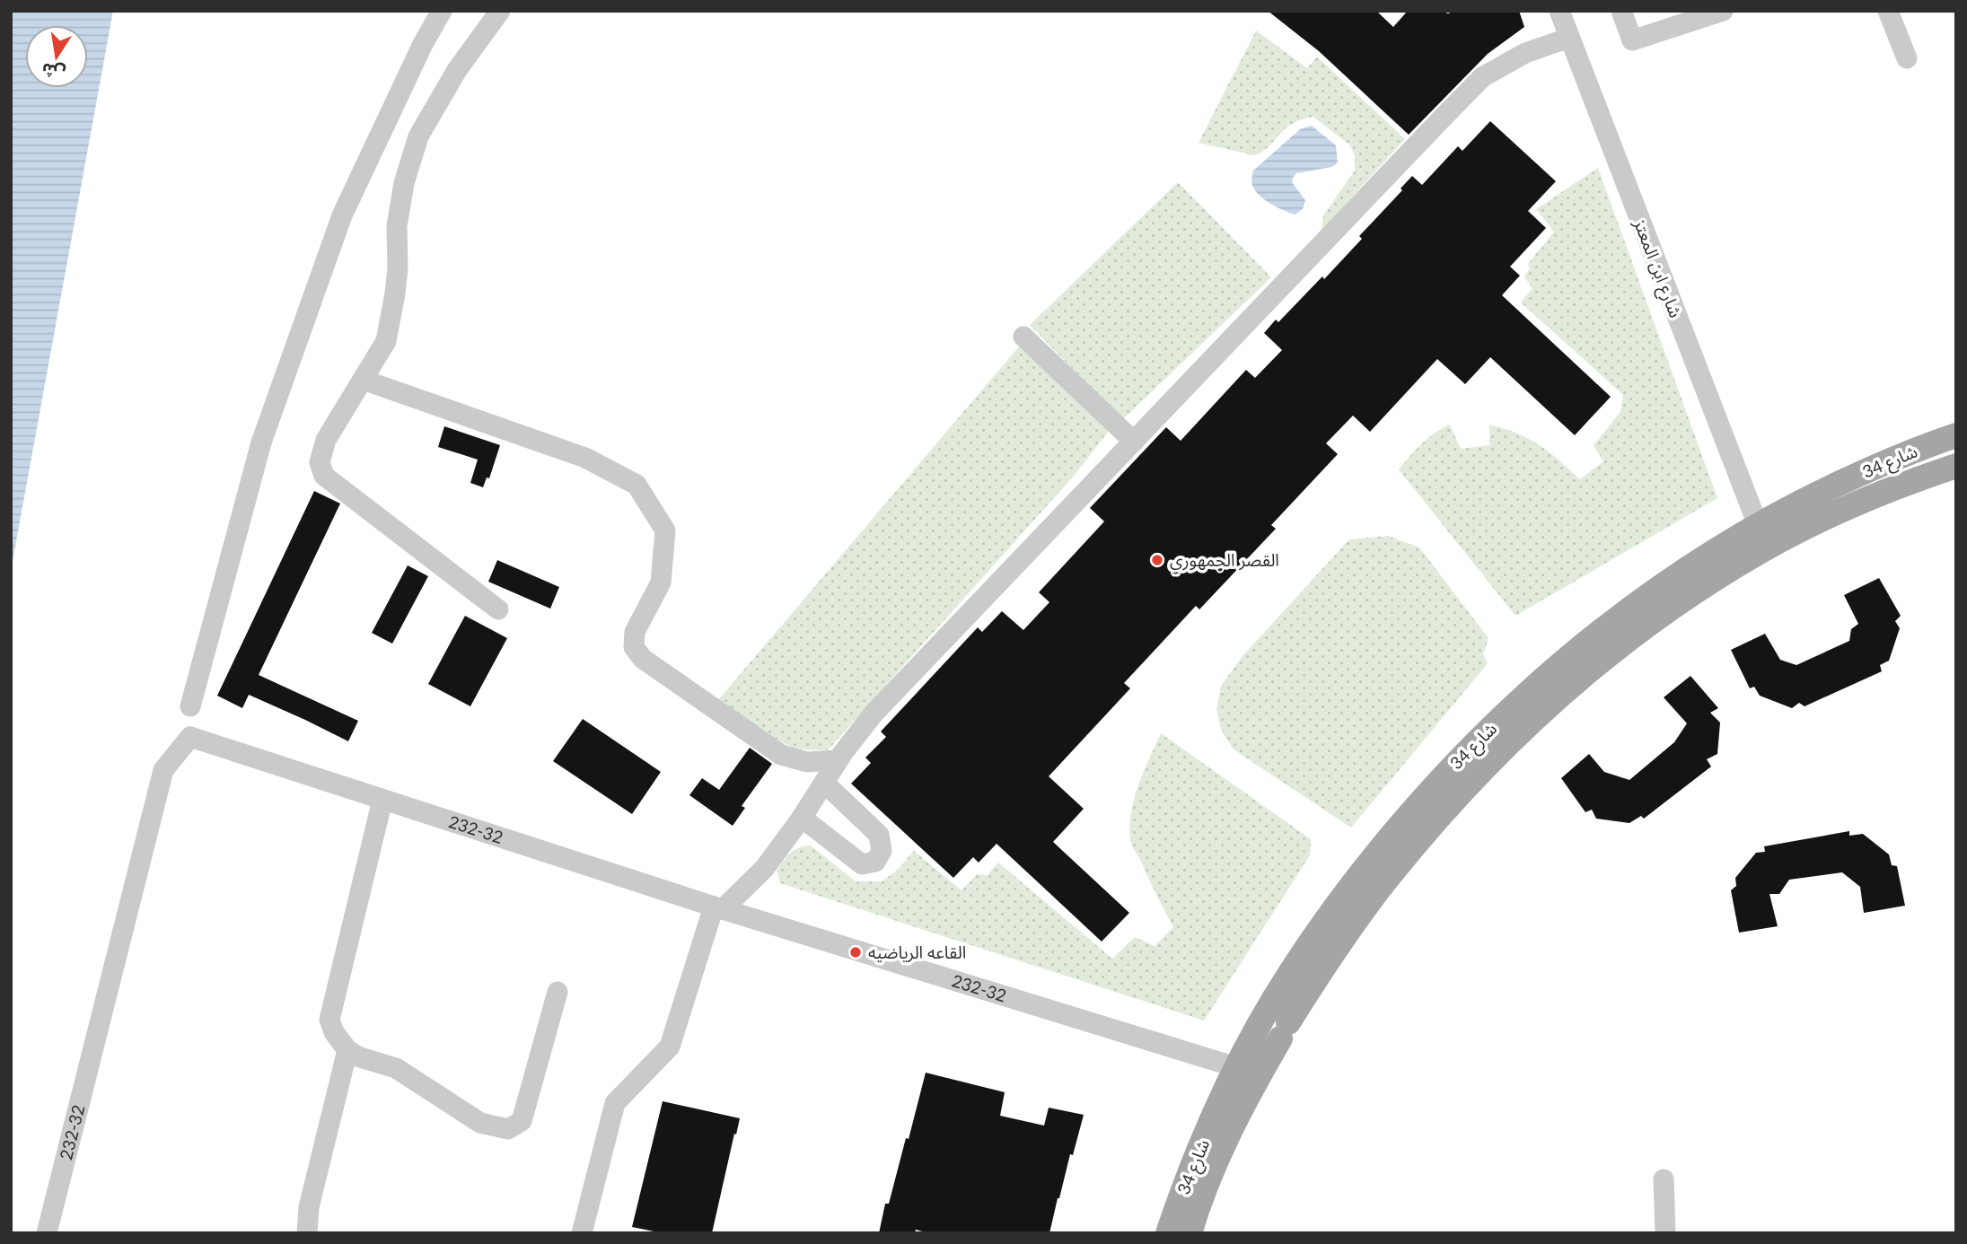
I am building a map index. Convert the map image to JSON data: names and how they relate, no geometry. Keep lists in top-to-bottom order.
{
  "streets": {
    "main road": ["شارع 34"],
    "street": ["شارع ابن المعتز", "232-32"]
  },
  "crossings": [
    ["شارع ابن المعتز", "شارع 34"],
    ["شارع 34", "232-32"]
  ],
  "places": ["القصر الجمهوري", "القاعه الرياضيه"],
  "north": "bottom"
}
